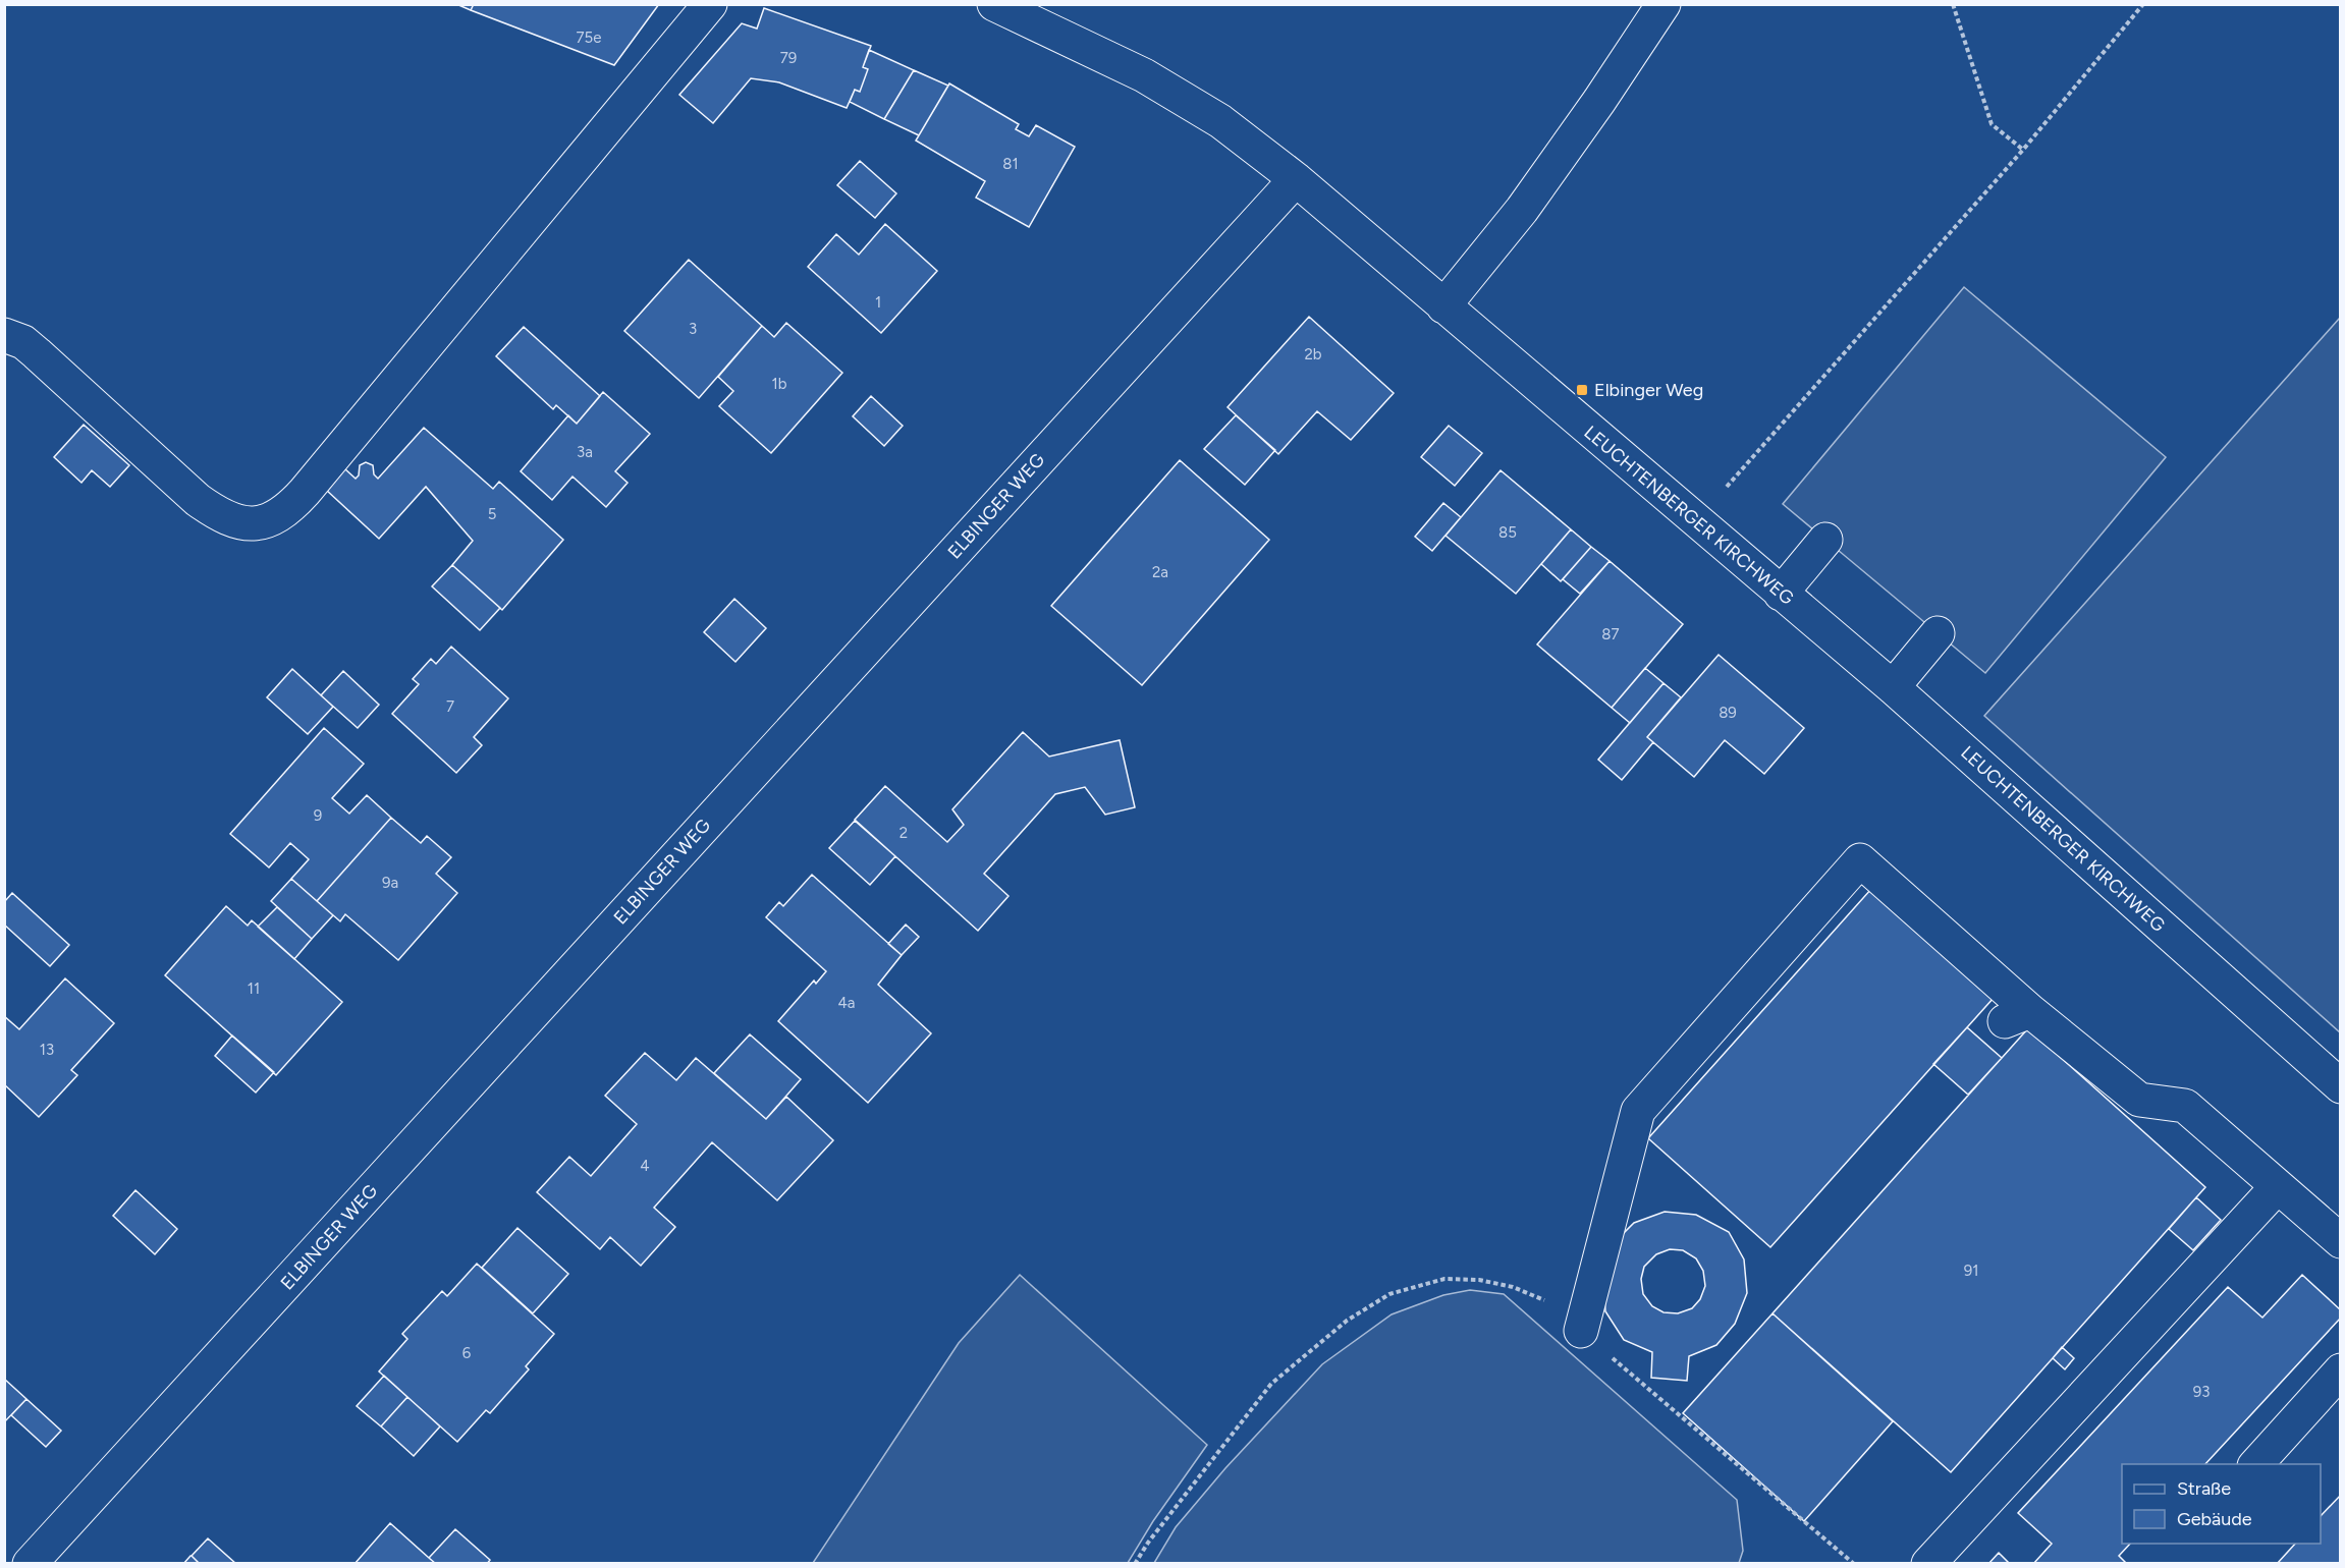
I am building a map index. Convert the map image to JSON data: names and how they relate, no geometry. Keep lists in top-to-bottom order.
{
  "streets": {
    "street": ["ELBINGER WEG", "LEUCHTENBERGER KIRCHWEG"]
  },
  "crossings": [
    ["ELBINGER WEG", "LEUCHTENBERGER KIRCHWEG"]
  ],
  "places": {
    "transit": ["Elbinger Weg"]
  },
  "house_numbers": [
    "75e",
    "79",
    "81",
    "1",
    "3",
    "2b",
    "1b",
    "3a",
    "5",
    "85",
    "2a",
    "87",
    "7",
    "89",
    "9",
    "2",
    "9a",
    "11",
    "4a",
    "13",
    "4",
    "91",
    "6",
    "93"
  ],
  "legend": ["Straße", "Gebäude"]
}
